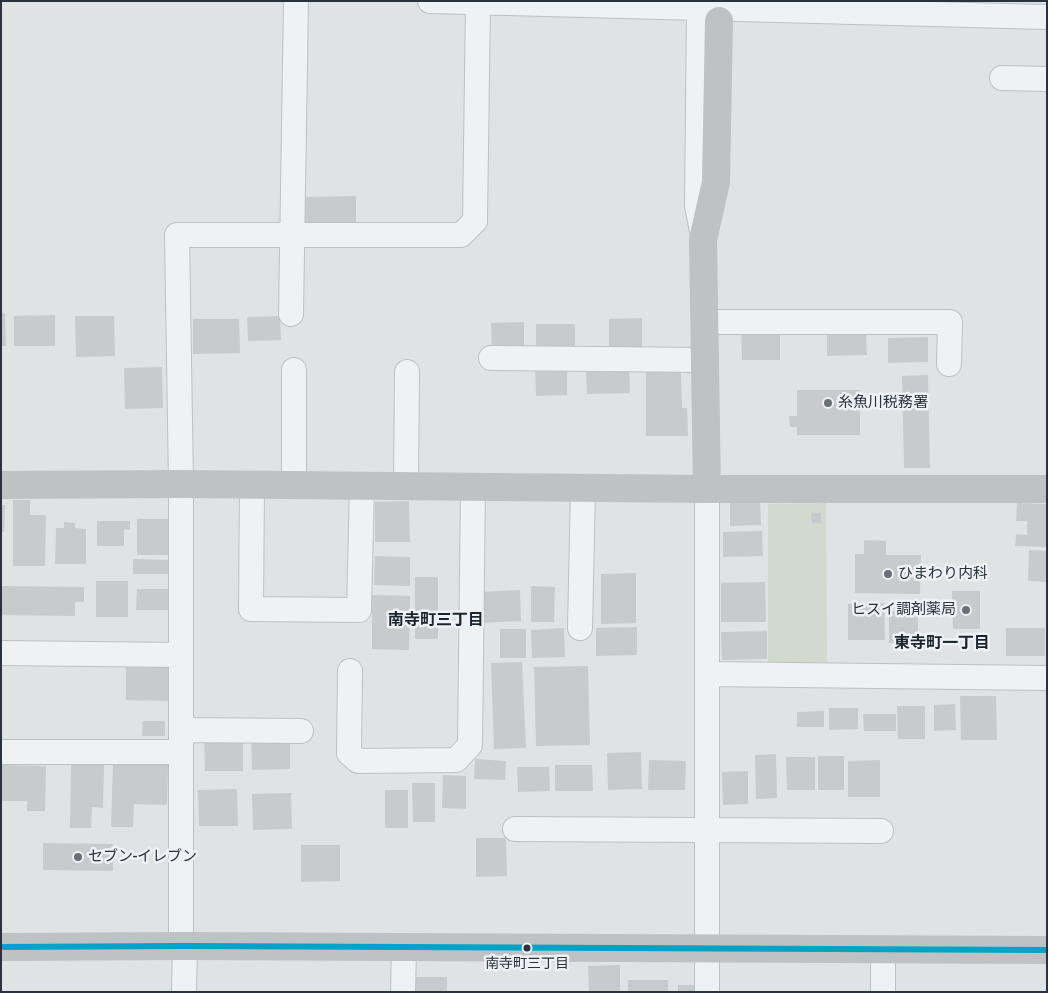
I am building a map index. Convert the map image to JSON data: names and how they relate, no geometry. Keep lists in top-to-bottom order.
{
  "districts": ["南寺町三丁目", "東寺町一丁目"],
  "places": [
    "糸魚川税務署",
    "ひまわり内科",
    "ヒスイ調剤薬局",
    "セブン-イレブン",
    "南寺町三丁目"
  ]
}
